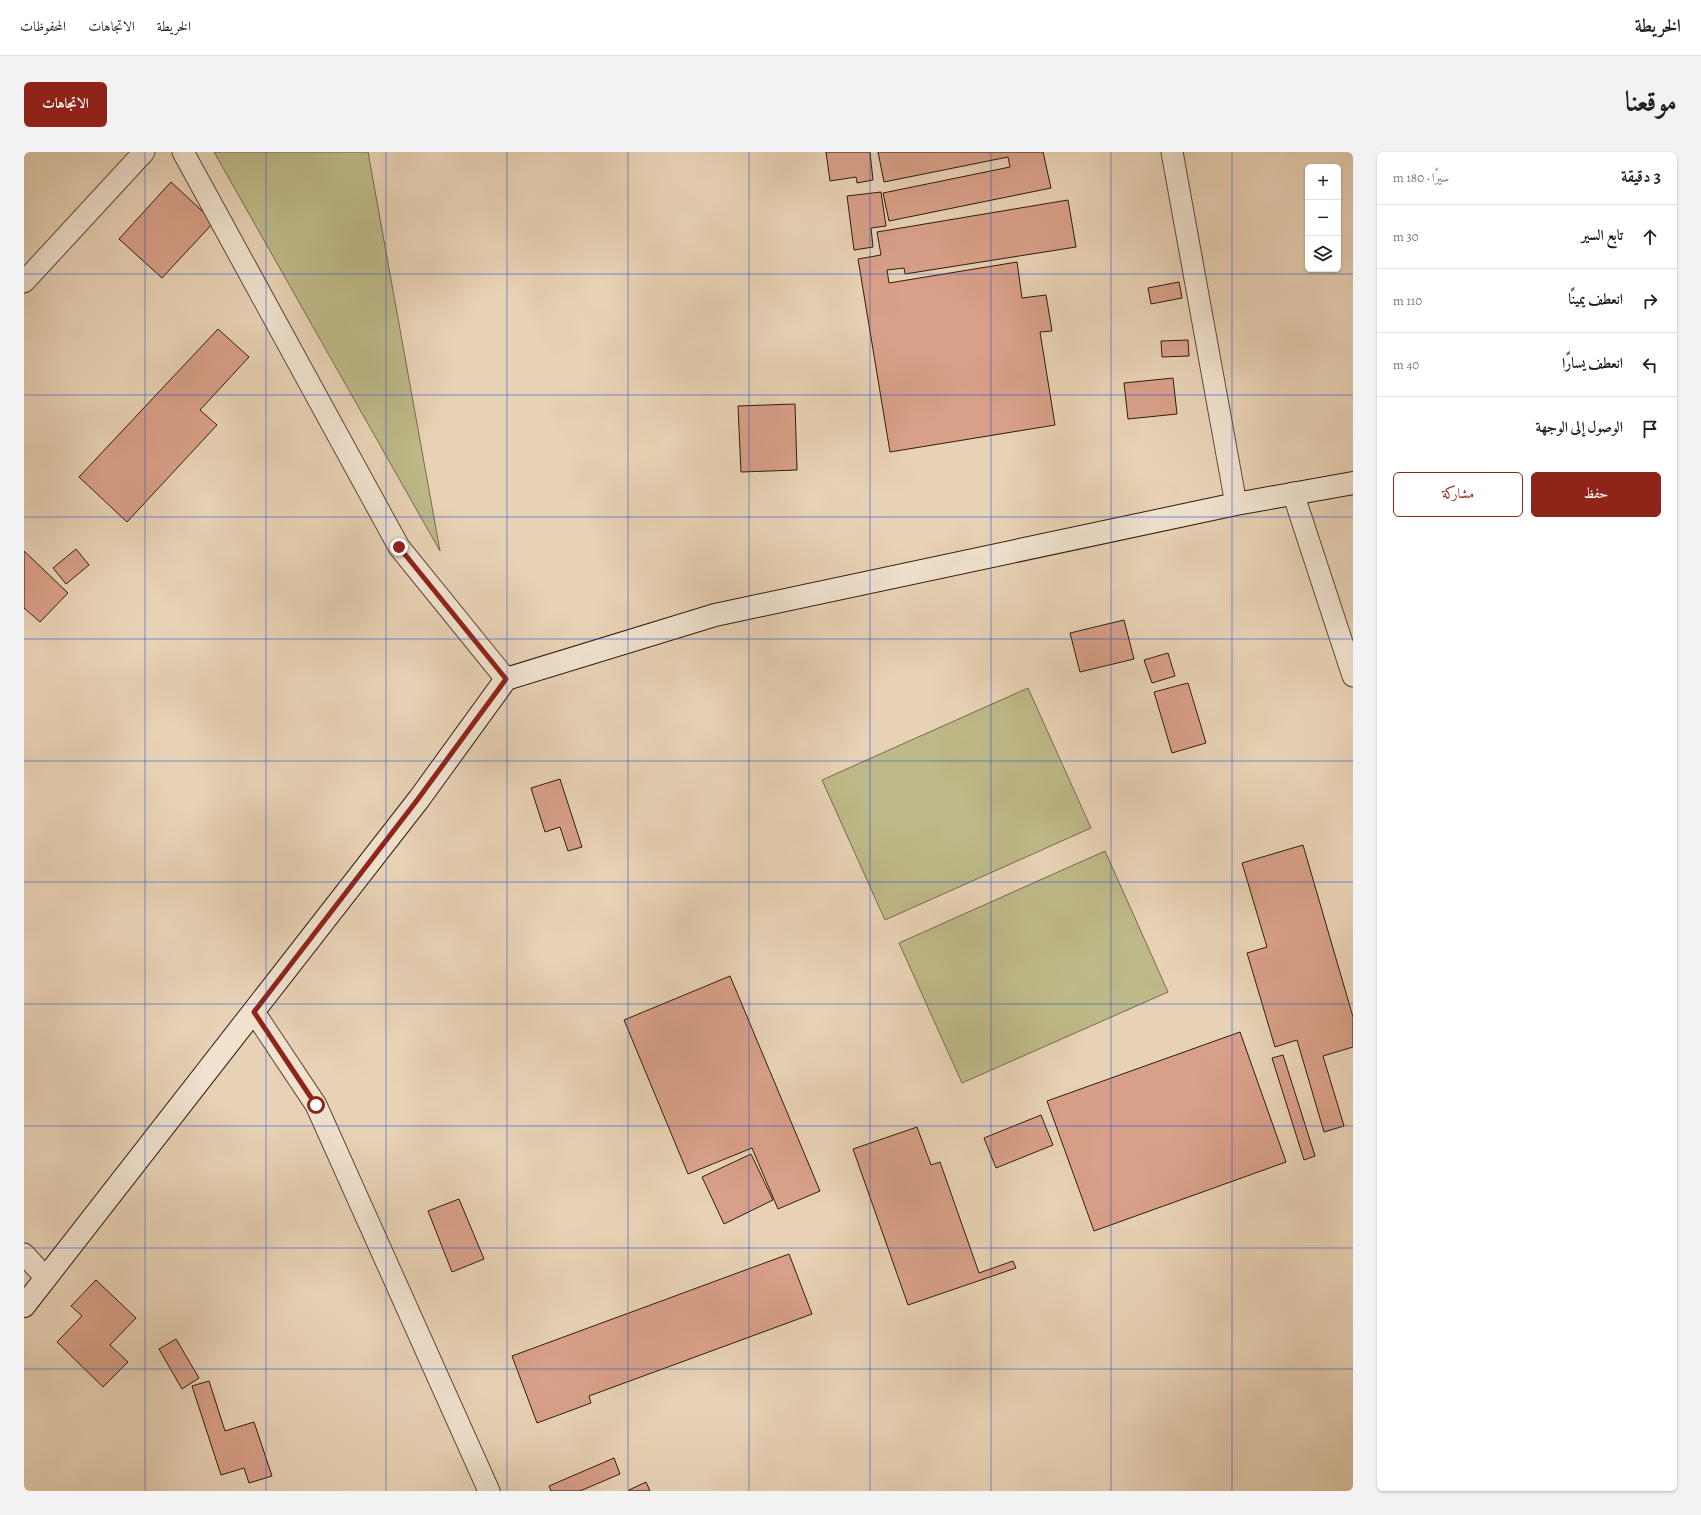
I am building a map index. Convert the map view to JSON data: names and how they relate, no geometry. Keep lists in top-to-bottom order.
{
  "page": {
    "header": "الخريطة",
    "nav": ["الخريطة", "الاتجاهات", "المحفوظات"],
    "title": "موقعنا",
    "buttons": [
      "الاتجاهات",
      ["حفظ", "مشاركة"]
    ],
    "heading": ["3 دقيقة", "سيرًا · 180 m"],
    "map_buttons": ["+", "−"],
    "list": [
      ["تابع السير", "30 m"],
      ["انعطف يمينًا", "110 m"],
      ["انعطف يسارًا", "40 m"],
      "الوصول إلى الوجهة"
    ]
  }
}
